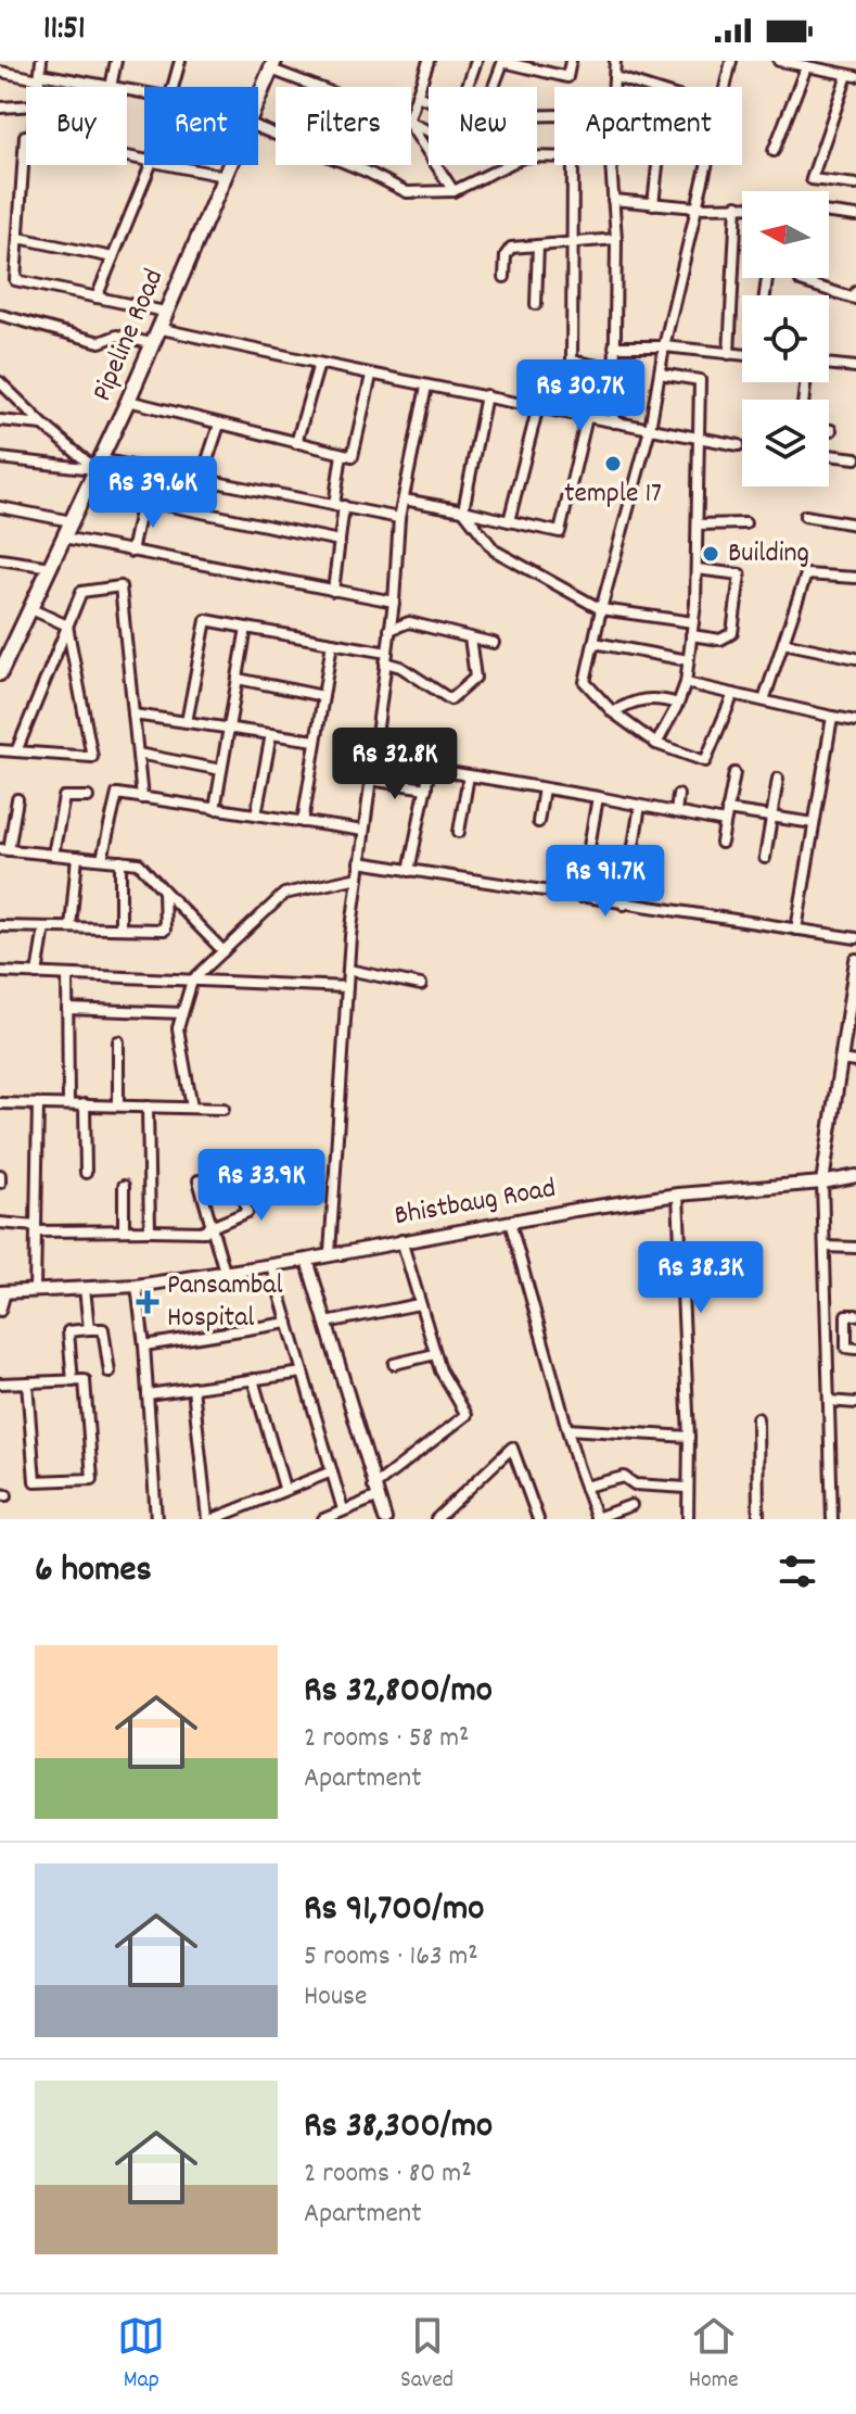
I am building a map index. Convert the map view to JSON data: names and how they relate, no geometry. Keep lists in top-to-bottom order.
{
  "streets": {
    "main road": ["Pipeline Road"],
    "street": ["Bhistbaug Road"]
  },
  "places": {
    "other": ["temple 17", "Building"],
    "health": ["Pansambal Hospital"]
  },
  "north": "left",
  "page": {
    "status": "11:51",
    "chip": [
      "Buy",
      "Rent",
      "Filters",
      "New",
      "Apartment"
    ],
    "price": [
      "Rs 30.7K",
      "Rs 39.6K",
      "Rs 32.8K",
      "Rs 91.7K",
      "Rs 33.9K",
      "Rs 38.3K"
    ],
    "heading": "6 homes",
    "list": [
      {
        "name": "Rs 32,800/mo",
        "note": "2 rooms · 58 m² · Apartment"
      },
      {
        "name": "Rs 91,700/mo",
        "note": "5 rooms · 163 m² · House"
      },
      {
        "name": "Rs 38,300/mo",
        "note": "2 rooms · 80 m² · Apartment"
      }
    ],
    "tabs": ["Map", "Saved", "Home"]
  }
}
